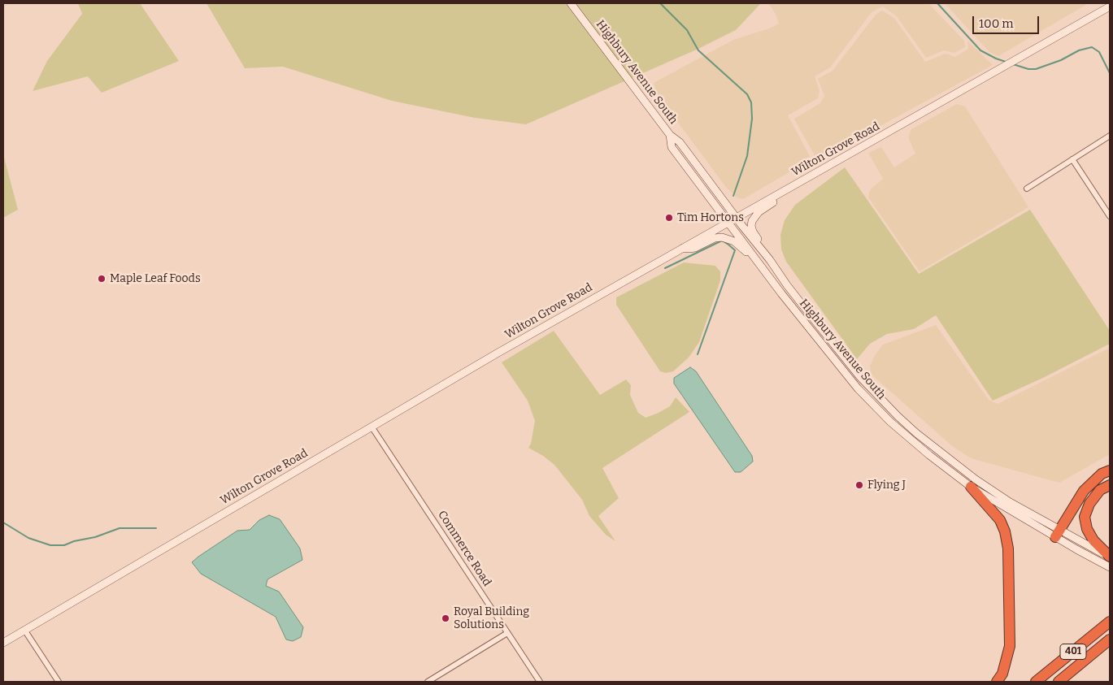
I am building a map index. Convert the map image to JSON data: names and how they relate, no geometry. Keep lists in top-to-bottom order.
{
  "streets": {
    "highway": ["401"],
    "main road": ["Highbury Avenue South", "Wilton Grove Road"],
    "street": ["Commerce Road"]
  },
  "crossings": [
    ["Highbury Avenue South", "Wilton Grove Road"],
    ["Wilton Grove Road", "Commerce Road"]
  ],
  "places": [
    "Tim Hortons",
    "Maple Leaf Foods",
    "Flying J",
    "Royal Building Solutions"
  ],
  "scale_bar": "100 m"
}
